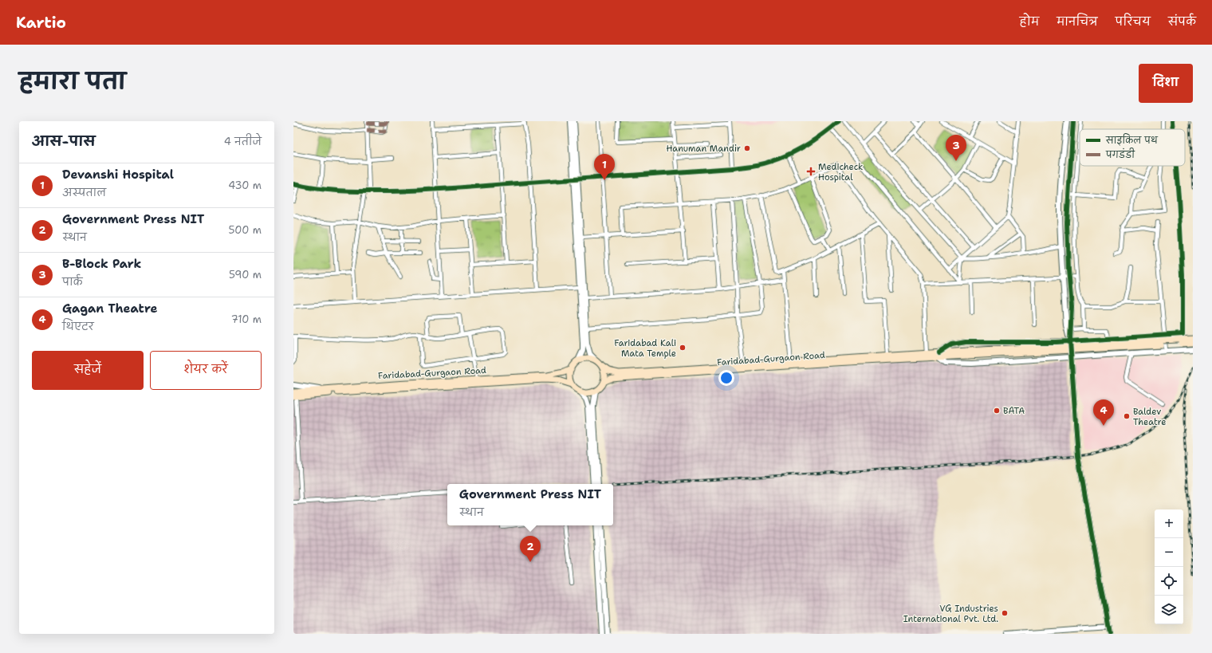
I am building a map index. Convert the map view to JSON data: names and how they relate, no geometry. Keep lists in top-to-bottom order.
{
  "streets": {
    "main road": ["Faridabad-Gurgaon Road"]
  },
  "places": {
    "other": [
      "Hanuman Mandir",
      "Faridabad Kali Mata Temple",
      "BATA",
      "Baldev Theatre",
      "VG Industries International Pvt. Ltd."
    ],
    "health": ["Medicheck Hospital"]
  },
  "legend": ["साइकिल पथ", "पगडंडी"],
  "page": {
    "header": "Kartio",
    "nav": [
      "होम",
      "मानचित्र",
      "परिचय",
      "संपर्क"
    ],
    "title": "हमारा पता",
    "buttons": [
      "दिशा",
      ["सहेजें", "शेयर करें"]
    ],
    "heading": ["आस-पास", "4 नतीजे"],
    "pins": [
      "3",
      "1",
      "4",
      "2"
    ],
    "list": [
      {
        "mark": "1",
        "name": "Devanshi Hospital",
        "note": "अस्पताल",
        "value": "430 m"
      },
      {
        "mark": "2",
        "name": "Government Press NIT",
        "note": "स्थान",
        "value": "500 m"
      },
      {
        "mark": "3",
        "name": "B-Block Park",
        "note": "पार्क",
        "value": "590 m"
      },
      {
        "mark": "4",
        "name": "Gagan Theatre",
        "note": "थिएटर",
        "value": "710 m"
      }
    ],
    "popup": ["Government Press NIT", "स्थान"],
    "map_buttons": ["+", "−"]
  }
}
